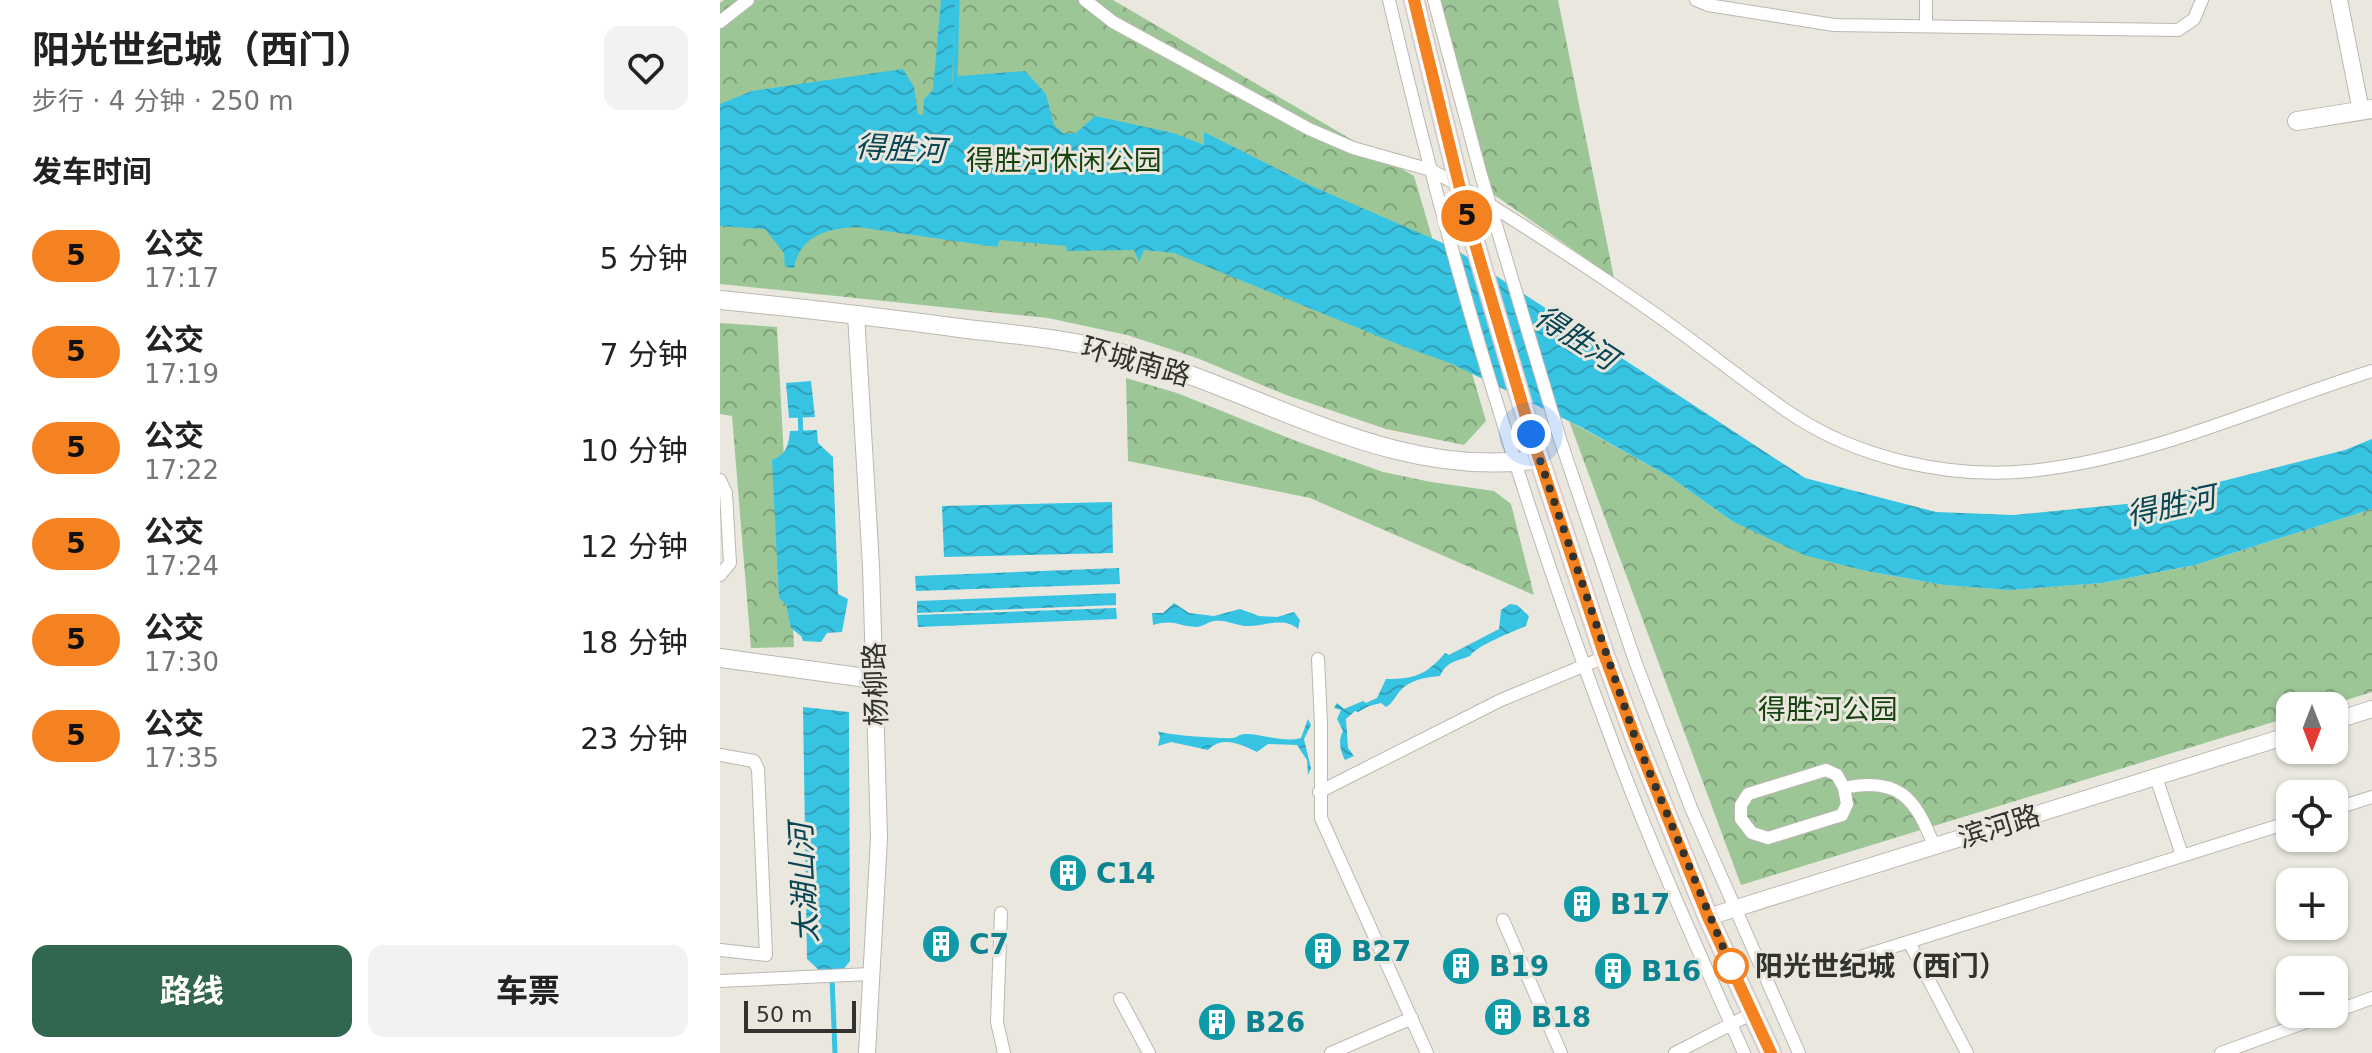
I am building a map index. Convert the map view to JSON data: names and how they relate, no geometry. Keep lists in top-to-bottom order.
{
  "streets": {
    "main road": ["环城南路"],
    "street": ["杨柳路", "滨河路"]
  },
  "crossings": [
    ["环城南路", "杨柳路"]
  ],
  "water": ["得胜河", "太湖山河"],
  "parks": ["得胜河休闲公园", "得胜河公园"],
  "places": {
    "building": [
      "C14",
      "B17",
      "C7",
      "B27",
      "B19",
      "B16",
      "B18",
      "B26"
    ],
    "other": ["阳光世纪城（西门）"]
  },
  "lines": ["bus line 5"],
  "scale_bar": "50 m",
  "north": "bottom",
  "page": {
    "heading": [
      ["阳光世纪城（西门）", "步行 · 4 分钟 · 250 m"],
      "发车时间"
    ],
    "on_map": "5",
    "list": [
      {
        "mark": "5",
        "name": "公交",
        "note": "17:17",
        "value": "5 分钟"
      },
      {
        "mark": "5",
        "name": "公交",
        "note": "17:19",
        "value": "7 分钟"
      },
      {
        "mark": "5",
        "name": "公交",
        "note": "17:22",
        "value": "10 分钟"
      },
      {
        "mark": "5",
        "name": "公交",
        "note": "17:24",
        "value": "12 分钟"
      },
      {
        "mark": "5",
        "name": "公交",
        "note": "17:30",
        "value": "18 分钟"
      },
      {
        "mark": "5",
        "name": "公交",
        "note": "17:35",
        "value": "23 分钟"
      }
    ],
    "map_buttons": ["+", "−"],
    "buttons": ["路线", "车票"],
    "scale": "50 m"
  }
}
